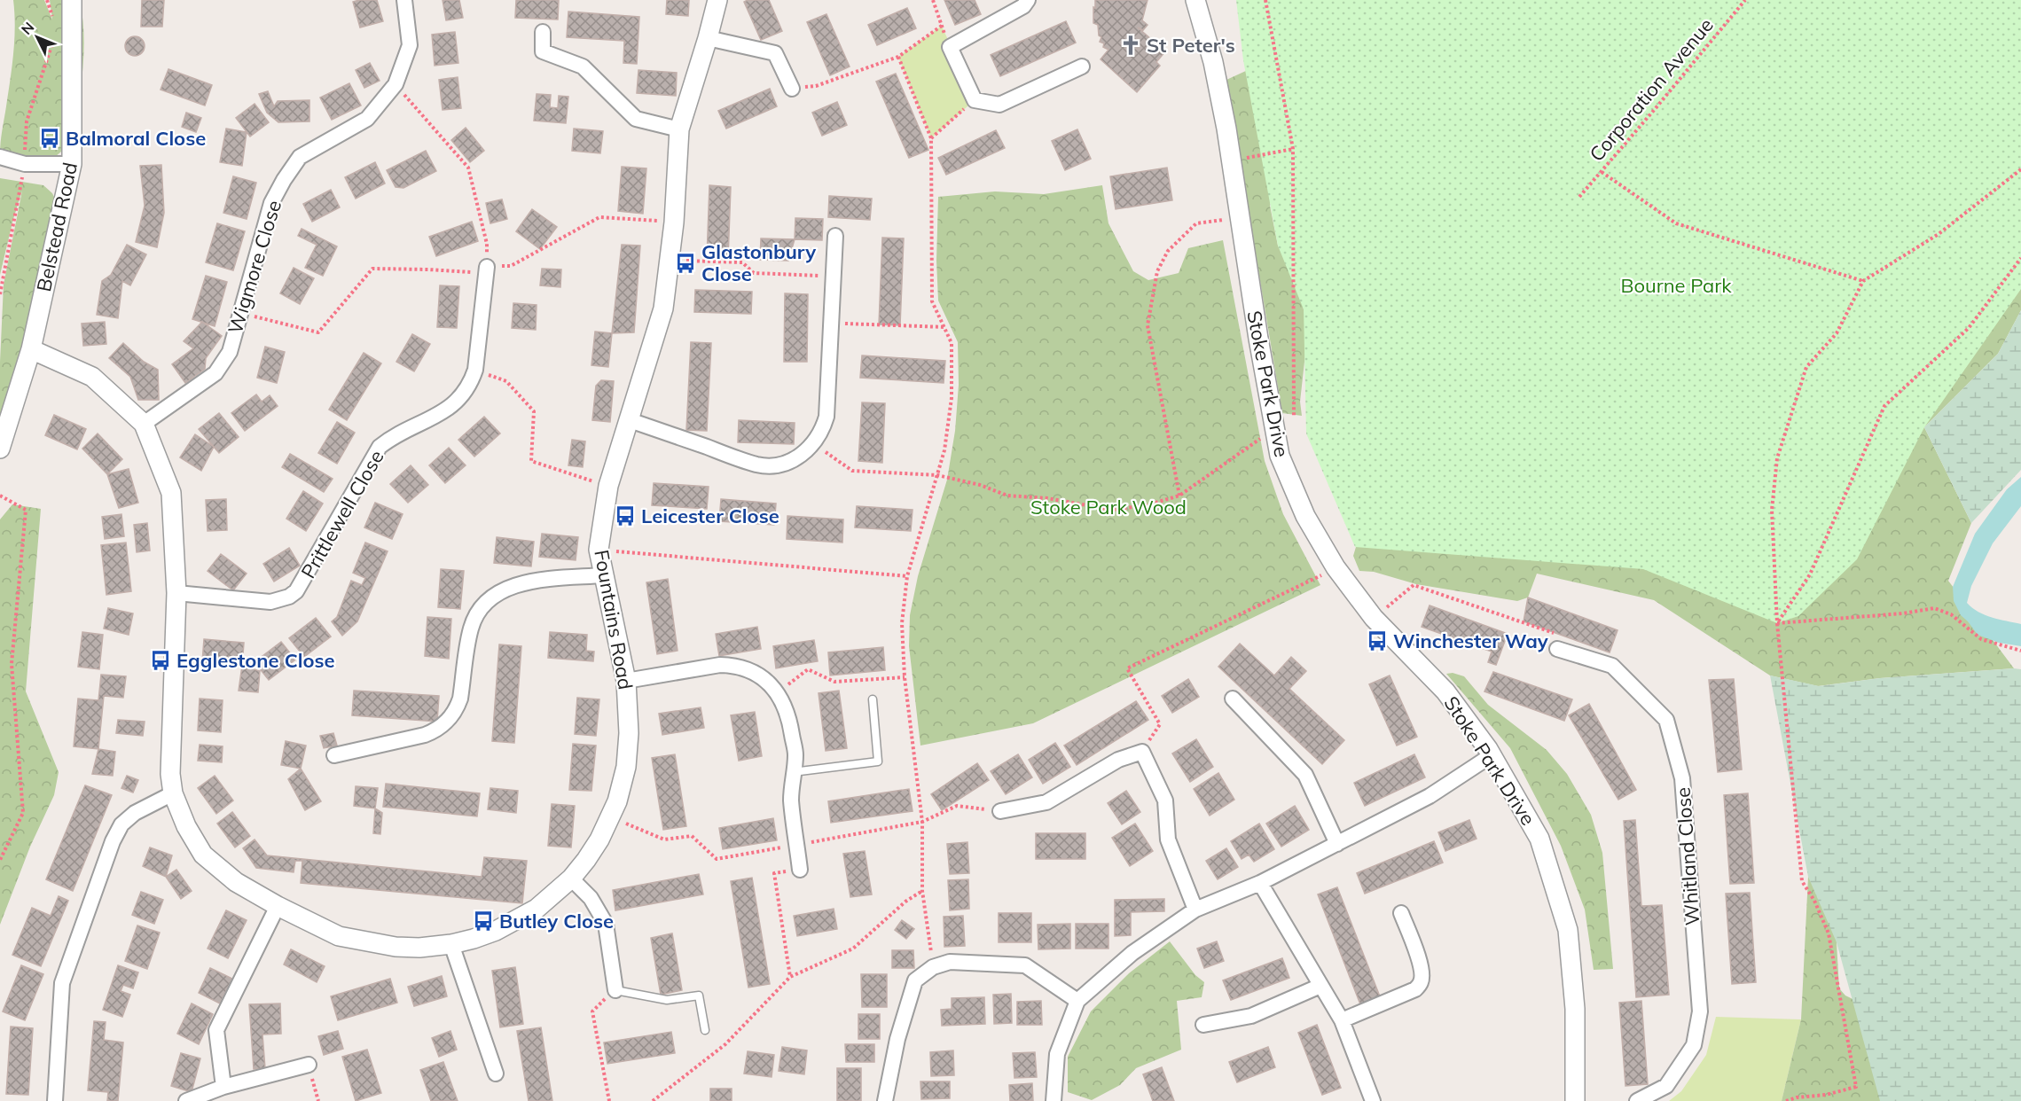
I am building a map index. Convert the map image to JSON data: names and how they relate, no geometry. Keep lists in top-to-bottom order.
{
  "streets": {
    "street": [
      "Belstead Road",
      "Wigmore Close",
      "Stoke Park Drive",
      "Prittlewell Close",
      "Fountains Road",
      "Whitland Close"
    ],
    "path": ["Corporation Avenue"]
  },
  "crossings": [
    ["Belstead Road", "Fountains Road"],
    ["Wigmore Close", "Fountains Road"],
    ["Prittlewell Close", "Fountains Road"]
  ],
  "parks": ["Bourne Park", "Stoke Park Wood"],
  "places": {
    "church": ["St Peter's"],
    "bus stop": [
      "Balmoral Close",
      "Glastonbury Close",
      "Leicester Close",
      "Winchester Way",
      "Egglestone Close",
      "Butley Close"
    ]
  },
  "north": "top left"
}
